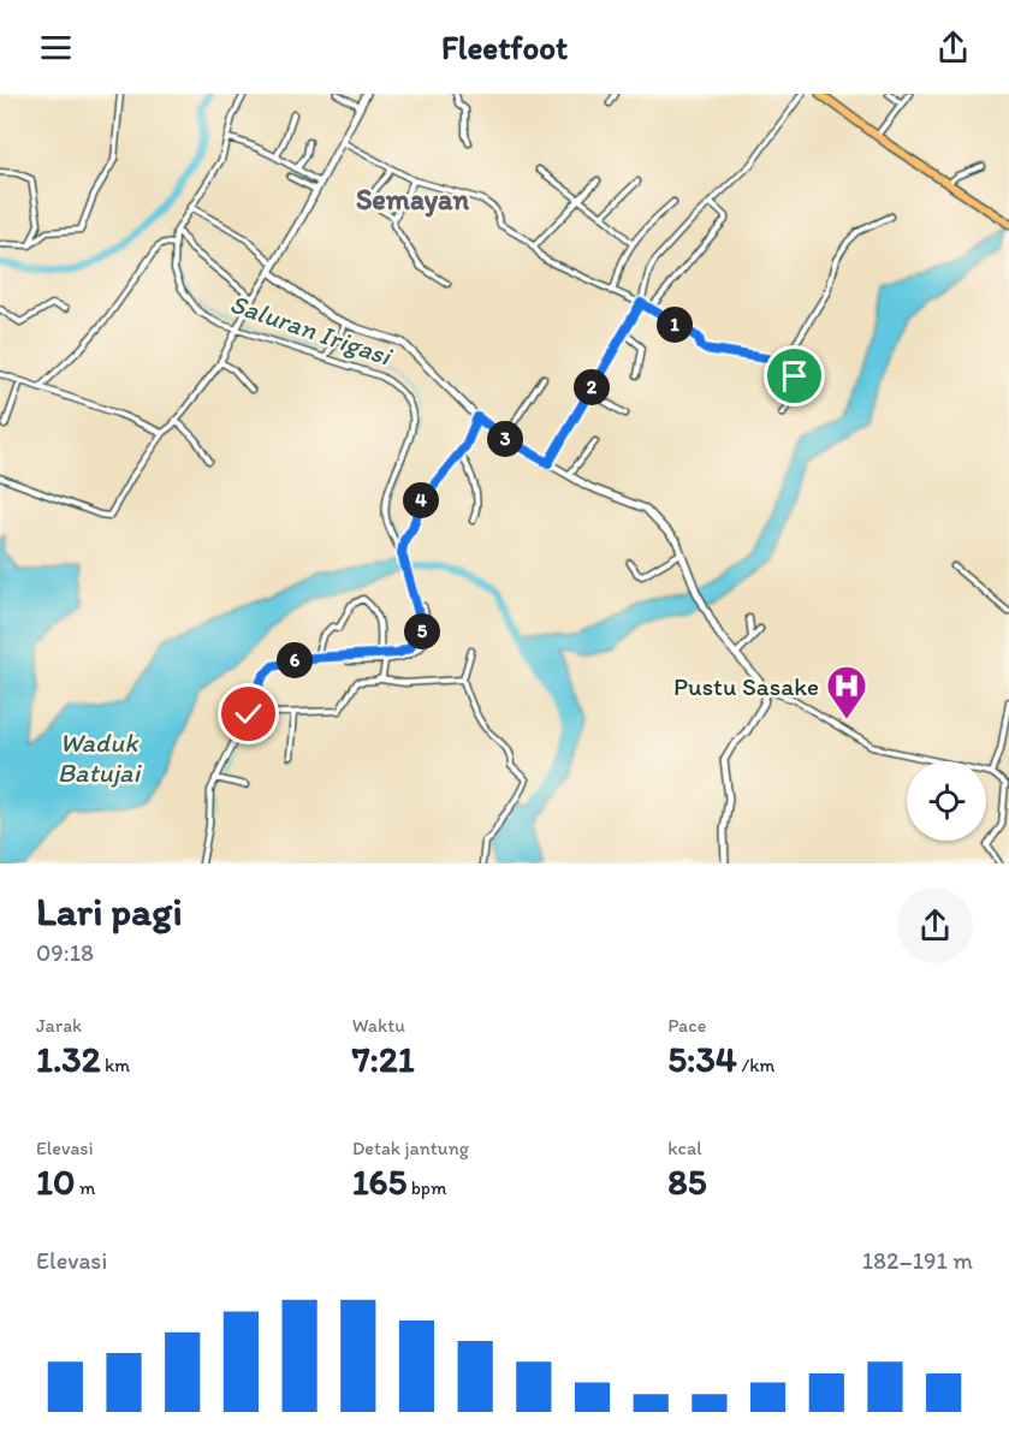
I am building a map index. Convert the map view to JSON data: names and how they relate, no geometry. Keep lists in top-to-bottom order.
{
  "districts": ["Semayan"],
  "water": ["Saluran Irigasi", "Waduk Batujai"],
  "places": {
    "hospital": ["Pustu Sasake"]
  },
  "page": {
    "header": "Fleetfoot",
    "pins": [
      "1",
      "2",
      "3",
      "4",
      "5",
      "6"
    ],
    "heading": ["Lari pagi", "09:18"],
    "stats": [
      ["Jarak", "1.32 km"],
      ["Waktu", "7:21"],
      ["Pace", "5:34 /km"],
      ["Elevasi", "10 m"],
      ["Detak jantung", "165 bpm"],
      ["kcal", "85"]
    ],
    "chart": ["Elevasi", "182–191 m"]
  }
}
